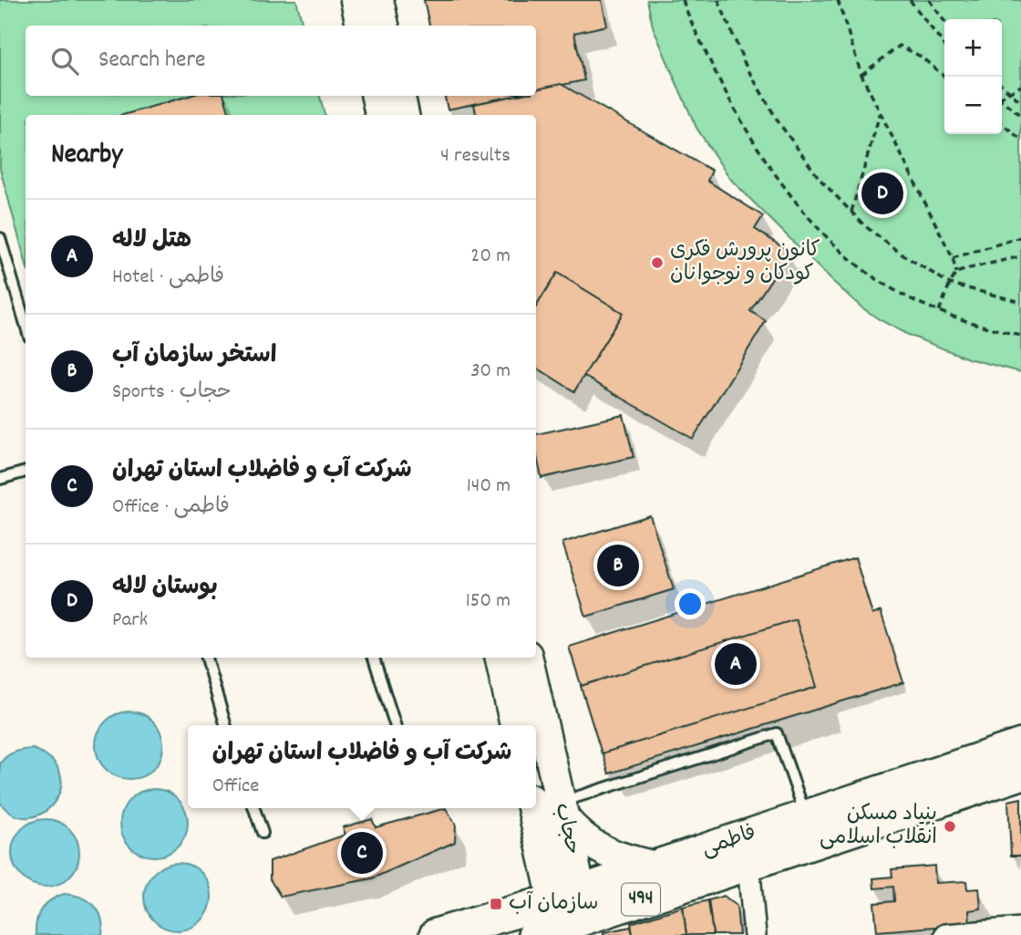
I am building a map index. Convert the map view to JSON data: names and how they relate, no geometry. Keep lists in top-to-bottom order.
{
  "streets": {
    "main road": ["حجاب", "فاطمی", "494"]
  },
  "crossings": [
    ["حجاب", "فاطمی"]
  ],
  "places": {
    "other": ["کانون پرورش فکری کودکان و نوجوانان", "بنیاد مسکن انقلاب اسلامی"],
    "transit": ["سازمان آب"]
  },
  "page": {
    "map_buttons": ["+", "−"],
    "search": "Search here",
    "heading": ["Nearby", "4 results"],
    "pins": [
      "D",
      "B",
      "A",
      "C"
    ],
    "list": [
      {
        "mark": "A",
        "name": "هتل لاله",
        "note": "Hotel · فاطمی",
        "value": "20 m"
      },
      {
        "mark": "B",
        "name": "استخر سازمان آب",
        "note": "Sports · حجاب",
        "value": "30 m"
      },
      {
        "mark": "C",
        "name": "شرکت آب و فاضلاب استان تهران",
        "note": "Office · فاطمی",
        "value": "140 m"
      },
      {
        "mark": "D",
        "name": "بوستان لاله",
        "note": "Park",
        "value": "150 m"
      }
    ],
    "popup": ["شرکت آب و فاضلاب استان تهران", "Office"]
  }
}
